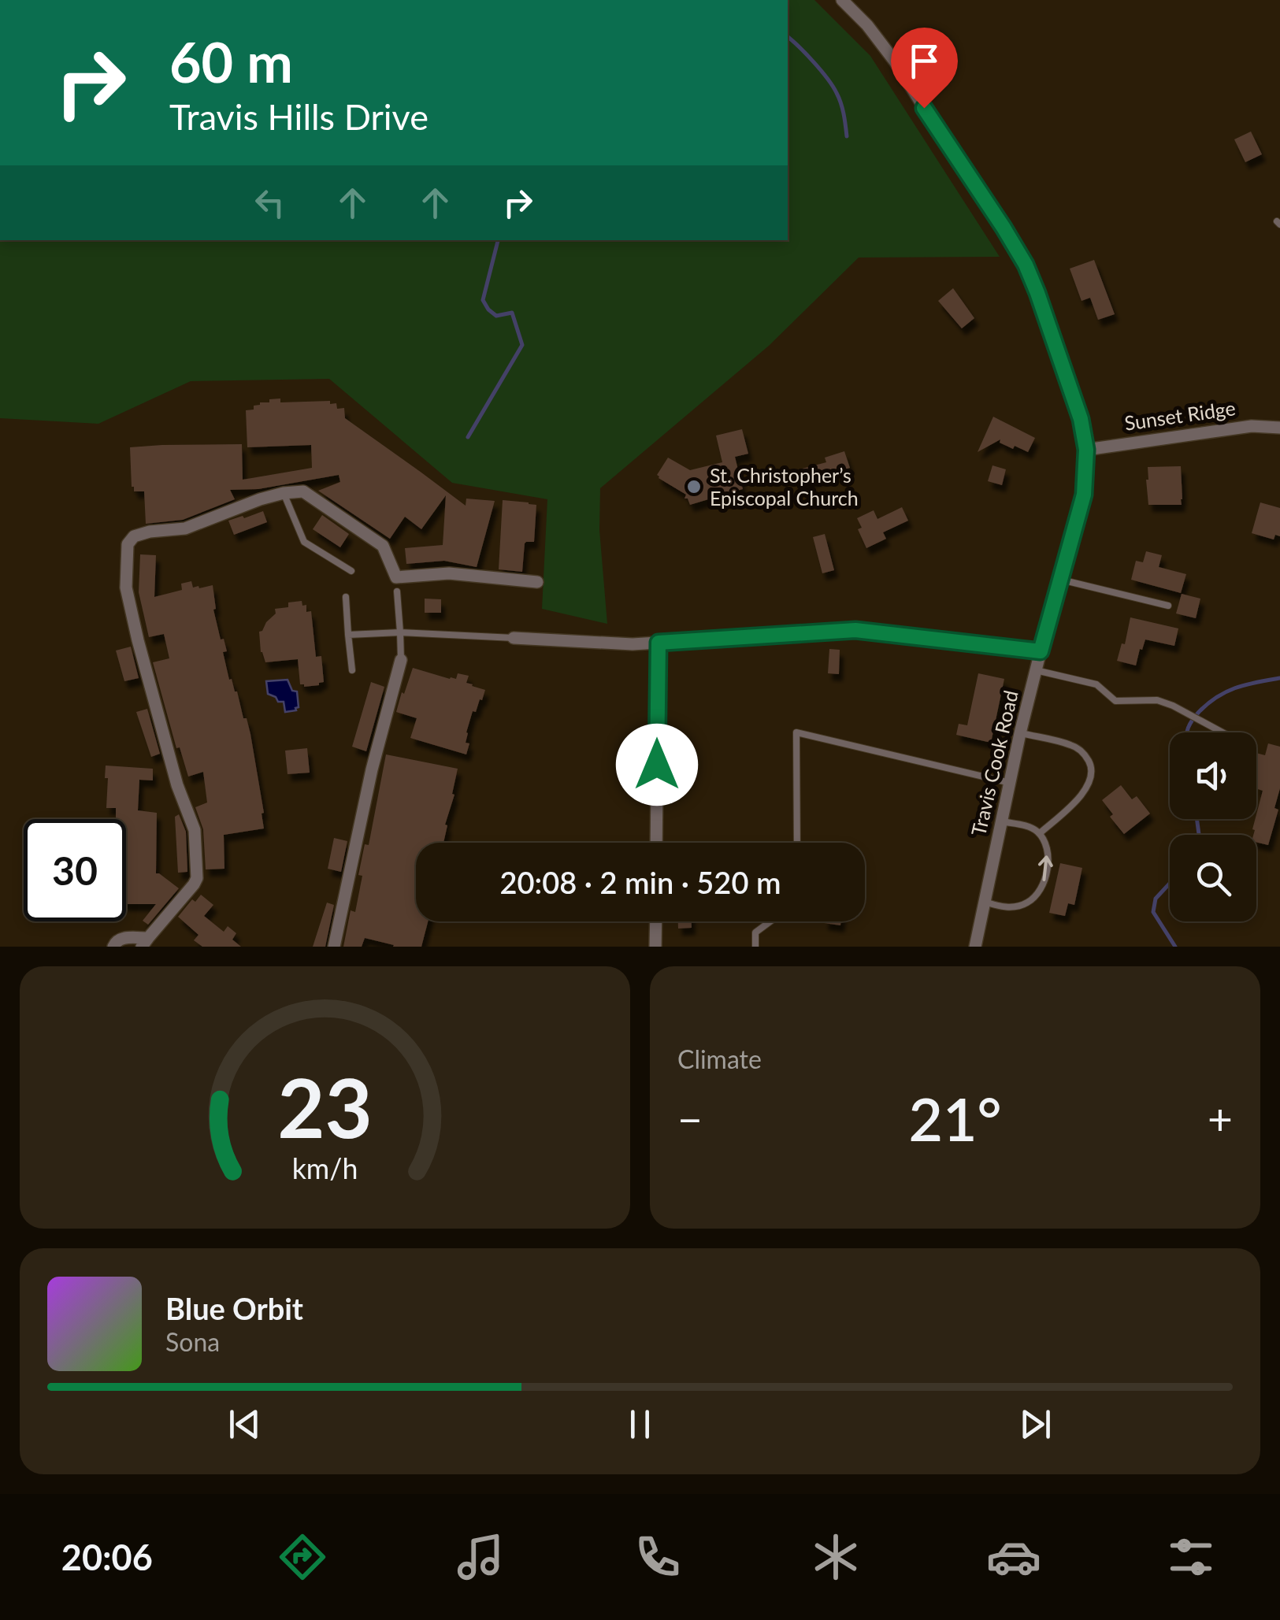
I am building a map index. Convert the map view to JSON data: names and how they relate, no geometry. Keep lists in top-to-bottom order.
{
  "streets": {
    "street": ["Sunset Ridge", "Travis Cook Road"]
  },
  "crossings": [
    ["Sunset Ridge", "Travis Cook Road"]
  ],
  "places": ["St. Christopher’s Episcopal Church"],
  "page": {
    "turn": ["60 m", "Travis Hills Drive"],
    "limit": "30",
    "trip": "20:08 · 2 min · 520 m",
    "tile": "Climate",
    "heat": ["−", "21°", "+"],
    "song": ["Blue Orbit", "Sona"],
    "tabs": "20:06",
    "gauge": ["23", "km/h"]
  }
}
